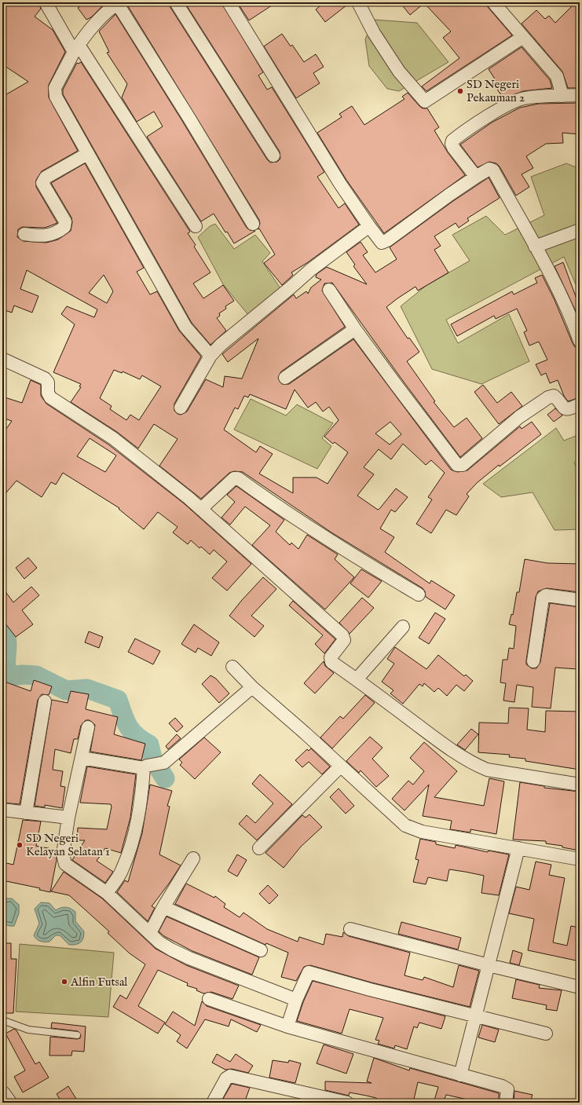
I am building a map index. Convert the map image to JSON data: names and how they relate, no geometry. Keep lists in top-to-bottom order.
{
  "places": ["SD Negeri Pekauman 2", "SD Negeri Kelayan Selatan 1", "Alfin Futsal"]
}
